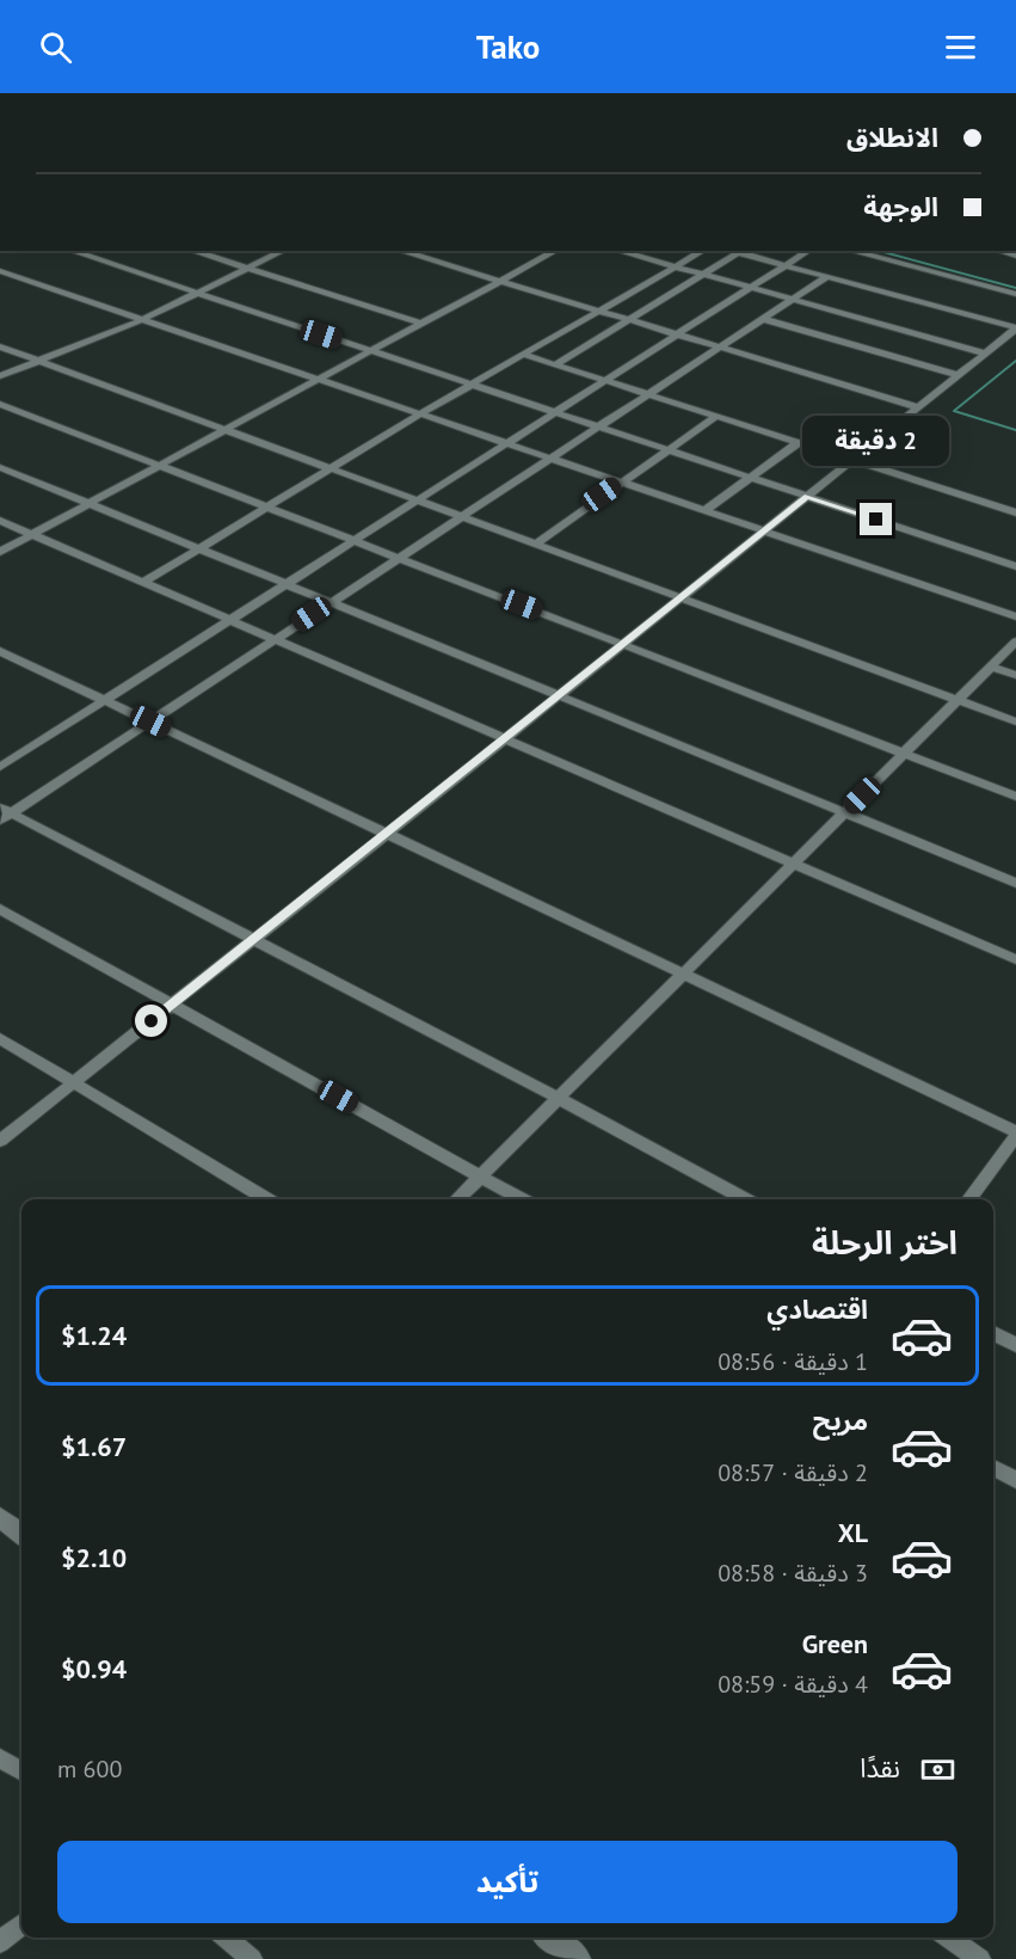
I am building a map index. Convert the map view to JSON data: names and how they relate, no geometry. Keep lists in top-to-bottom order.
{
  "page": {
    "header": "Tako",
    "banner": ["الانطلاق", "الوجهة"],
    "bubble": "2 دقيقة",
    "heading": "اختر الرحلة",
    "list": [
      {
        "name": "اقتصادي",
        "note": "1 دقيقة · 08:56",
        "value": "$1.24"
      },
      {
        "name": "مريح",
        "note": "2 دقيقة · 08:57",
        "value": "$1.67"
      },
      {
        "name": "XL",
        "note": "3 دقيقة · 08:58",
        "value": "$2.10"
      },
      {
        "name": "Green",
        "note": "4 دقيقة · 08:59",
        "value": "$0.94"
      }
    ],
    "pay": ["نقدًا", "600 m"],
    "buttons": "تأكيد"
  }
}
